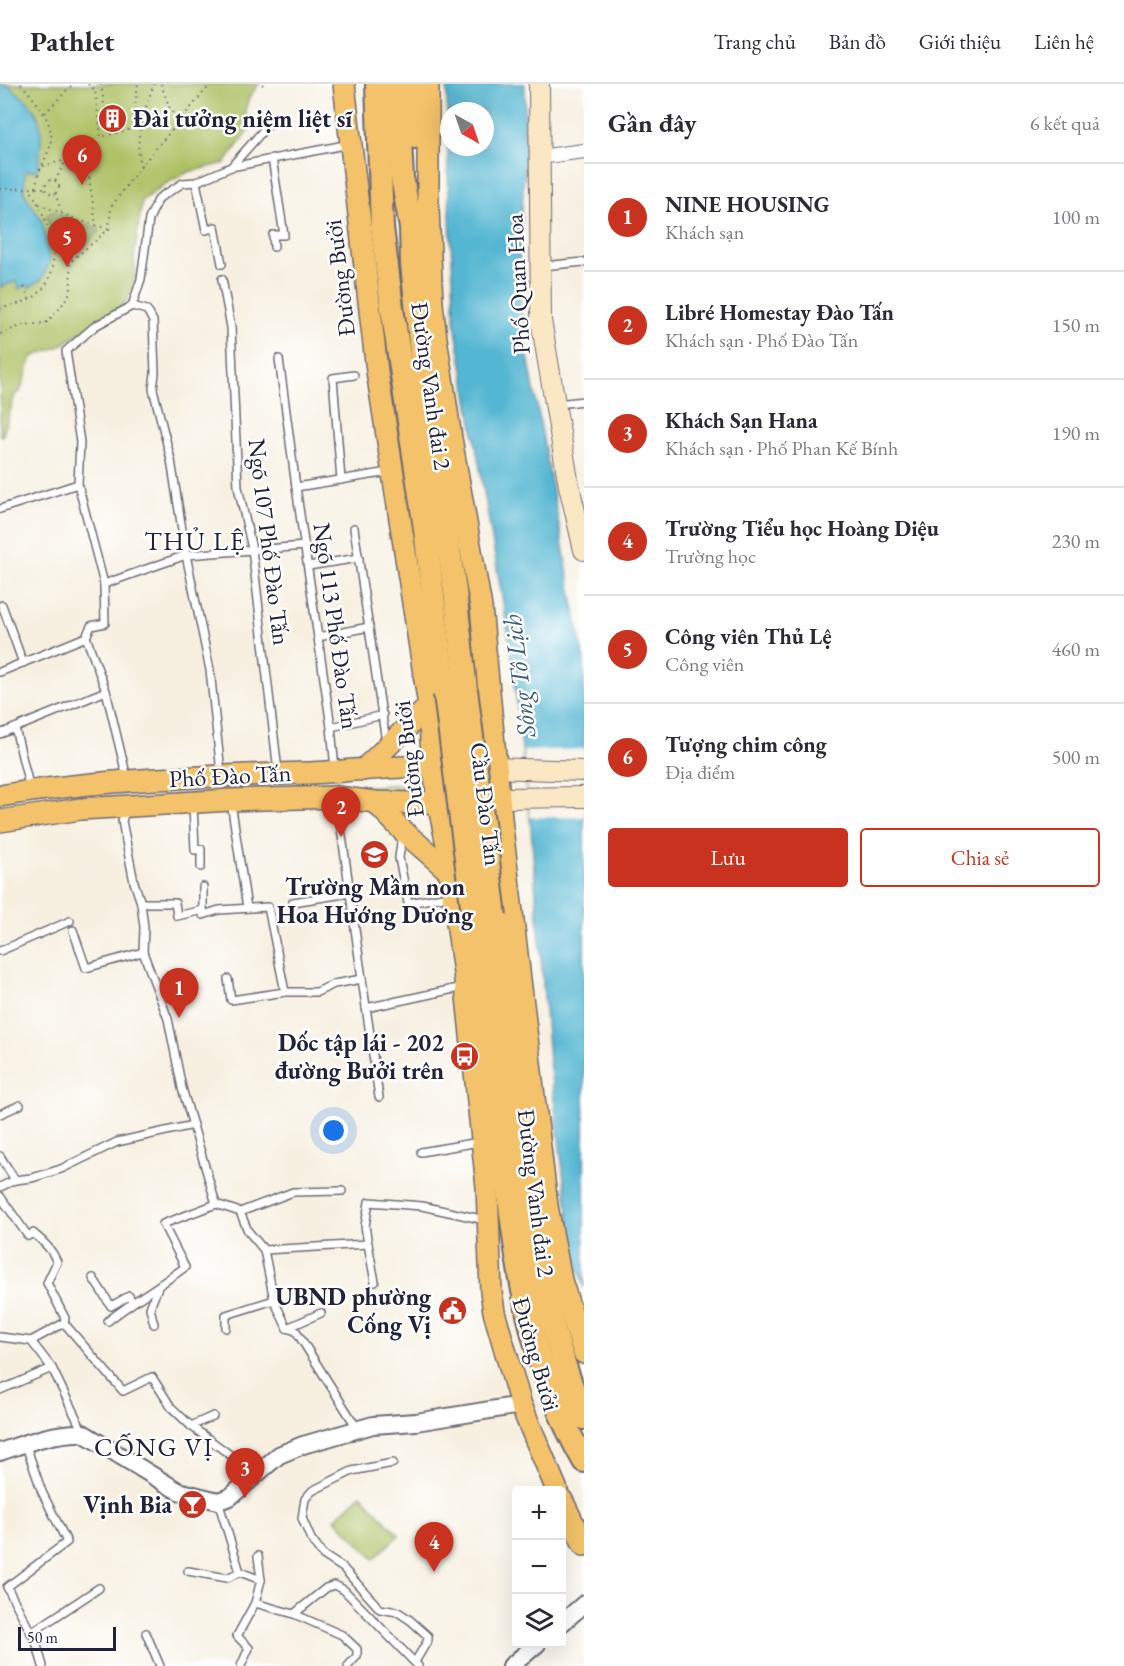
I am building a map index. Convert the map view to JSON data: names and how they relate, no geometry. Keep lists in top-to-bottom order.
{
  "streets": {
    "highway": ["Đường Vành đai 2", "Cầu Đào Tấn"],
    "main road": ["Đường Bưởi", "Phố Quan Hoa", "Phố Đào Tấn"],
    "lane": ["Ngõ 107 Phố Đào Tấn", "Ngõ 113 Phố Đào Tấn"]
  },
  "crossings": [
    ["Đường Bưởi", "Đường Vành đai 2"],
    ["Đường Bưởi", "Phố Đào Tấn"],
    ["Đường Bưởi", "Cầu Đào Tấn"],
    ["Đường Vành đai 2", "Cầu Đào Tấn"],
    ["Ngõ 107 Phố Đào Tấn", "Phố Đào Tấn"],
    ["Ngõ 113 Phố Đào Tấn", "Phố Đào Tấn"]
  ],
  "districts": ["THỦ LỆ", "CỐNG VỊ"],
  "water": ["Sông Tô Lịch"],
  "places": {
    "building": ["Đài tưởng niệm liệt sĩ"],
    "school or university": ["Trường Mầm non Hoa Hướng Dương"],
    "bus stop": ["Dốc tập lái - 202 đường Bưởi trên"],
    "public building": ["UBND phường Cống Vị"],
    "bar": ["Vịnh Bia"]
  },
  "scale_bar": "50 m",
  "north": "bottom right",
  "page": {
    "header": "Pathlet",
    "nav": [
      "Trang chủ",
      "Bản đồ",
      "Giới thiệu",
      "Liên hệ"
    ],
    "heading": ["Gần đây", "6 kết quả"],
    "pins": [
      "6",
      "5",
      "2",
      "1",
      "3",
      "4"
    ],
    "list": [
      {
        "mark": "1",
        "name": "NINE HOUSING",
        "note": "Khách sạn",
        "value": "100 m"
      },
      {
        "mark": "2",
        "name": "Libré Homestay Đào Tấn",
        "note": "Khách sạn · Phố Đào Tấn",
        "value": "150 m"
      },
      {
        "mark": "3",
        "name": "Khách Sạn Hana",
        "note": "Khách sạn · Phố Phan Kế Bính",
        "value": "190 m"
      },
      {
        "mark": "4",
        "name": "Trường Tiểu học Hoàng Diệu",
        "note": "Trường học",
        "value": "230 m"
      },
      {
        "mark": "5",
        "name": "Công viên Thủ Lệ",
        "note": "Công viên",
        "value": "460 m"
      },
      {
        "mark": "6",
        "name": "Tượng chim công",
        "note": "Địa điểm",
        "value": "500 m"
      }
    ],
    "buttons": ["Lưu", "Chia sẻ"],
    "map_buttons": ["+", "−"],
    "scale": "50 m"
  }
}
